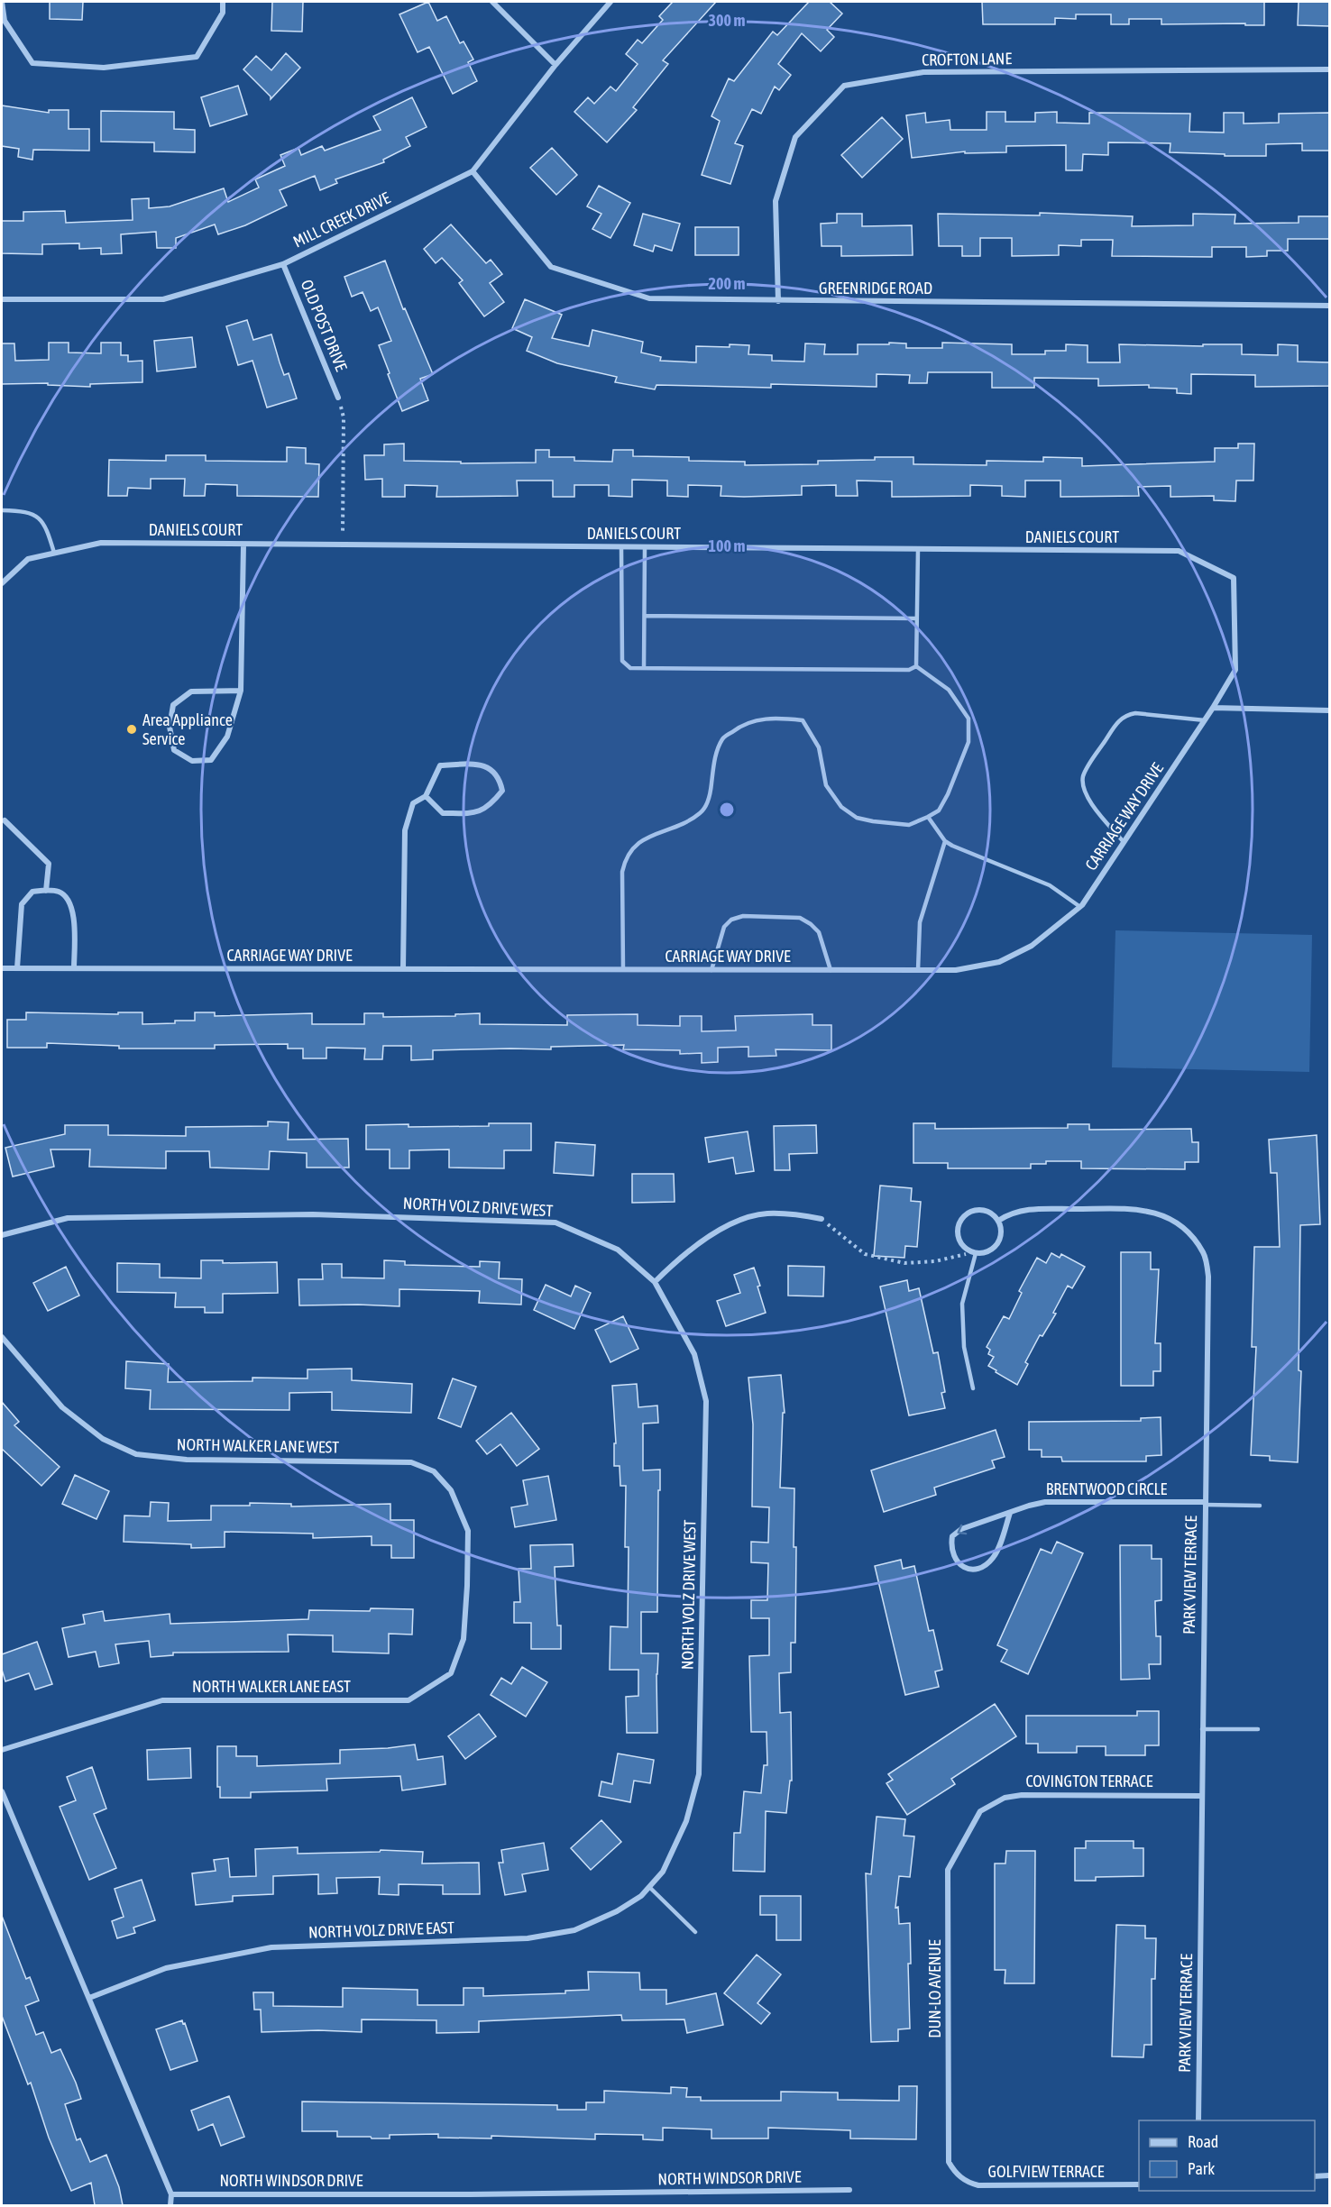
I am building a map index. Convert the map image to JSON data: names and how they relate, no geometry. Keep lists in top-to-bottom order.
{
  "streets": {
    "street": [
      "CROFTON LANE",
      "MILL CREEK DRIVE",
      "GREENRIDGE ROAD",
      "OLD POST DRIVE",
      "DANIELS COURT",
      "CARRIAGE WAY DRIVE",
      "NORTH VOLZ DRIVE WEST",
      "NORTH WALKER LANE WEST",
      "BRENTWOOD CIRCLE",
      "PARK VIEW TERRACE",
      "NORTH WALKER LANE EAST",
      "COVINGTON TERRACE",
      "NORTH VOLZ DRIVE EAST",
      "DUN-LO AVENUE",
      "GOLFVIEW TERRACE",
      "NORTH WINDSOR DRIVE"
    ]
  },
  "crossings": [
    ["CROFTON LANE", "GREENRIDGE ROAD"],
    ["MILL CREEK DRIVE", "GREENRIDGE ROAD"],
    ["MILL CREEK DRIVE", "OLD POST DRIVE"],
    ["DANIELS COURT", "CARRIAGE WAY DRIVE"],
    ["NORTH VOLZ DRIVE WEST", "NORTH VOLZ DRIVE EAST"],
    ["NORTH WALKER LANE WEST", "NORTH WALKER LANE EAST"],
    ["BRENTWOOD CIRCLE", "PARK VIEW TERRACE"],
    ["PARK VIEW TERRACE", "COVINGTON TERRACE"],
    ["COVINGTON TERRACE", "DUN-LO AVENUE"],
    ["DUN-LO AVENUE", "GOLFVIEW TERRACE"]
  ],
  "places": ["Area Appliance Service"],
  "legend": ["Road", "Park"],
  "rings": ["300 m", "200 m", "100 m"]
}
